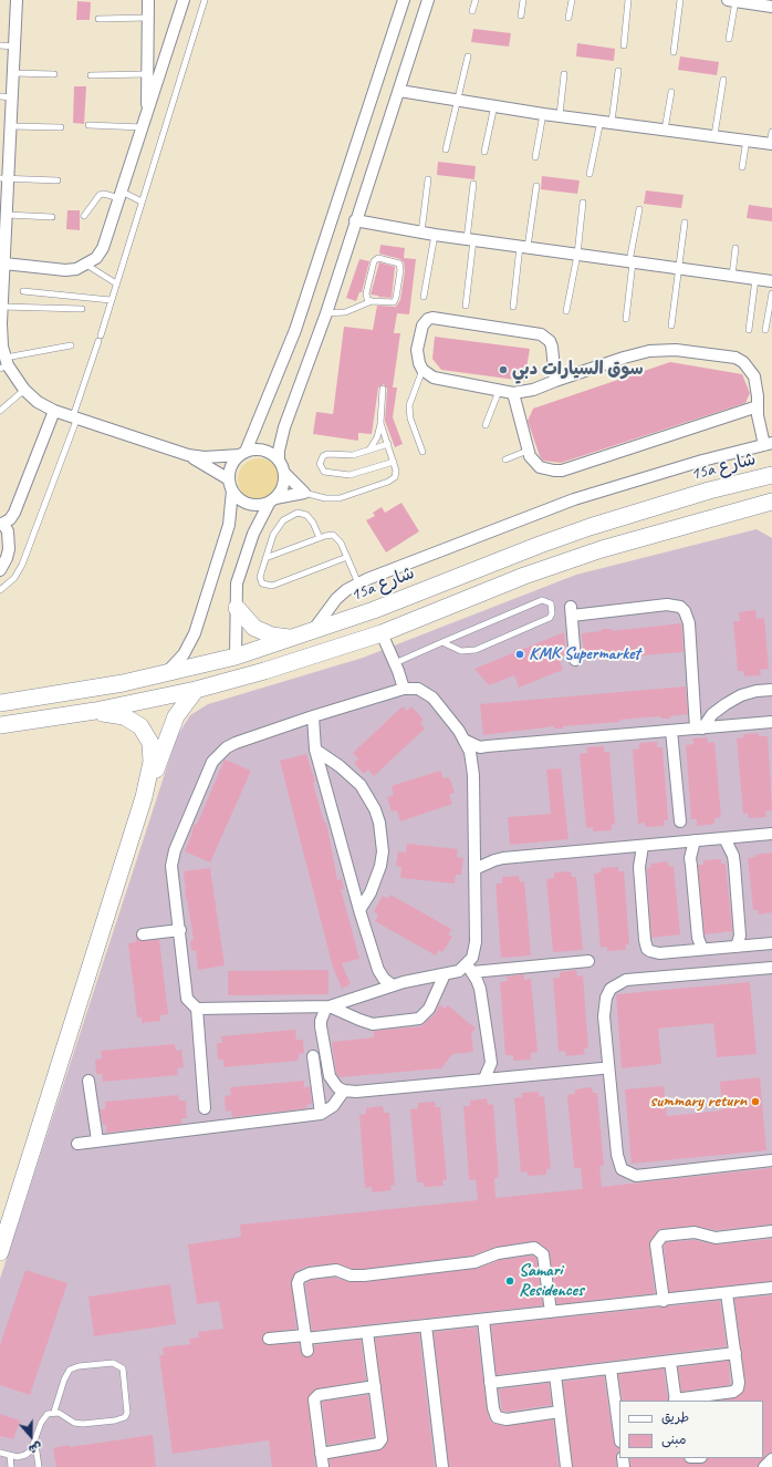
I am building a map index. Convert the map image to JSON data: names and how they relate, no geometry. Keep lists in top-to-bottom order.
{
  "streets": {
    "main road": ["15a شارع"]
  },
  "places": [
    "سوق السيارات دبي",
    "KMK Supermarket",
    "summary return",
    "Samari Residences"
  ],
  "legend": ["طريق", "مبنى"],
  "north": "bottom"
}
